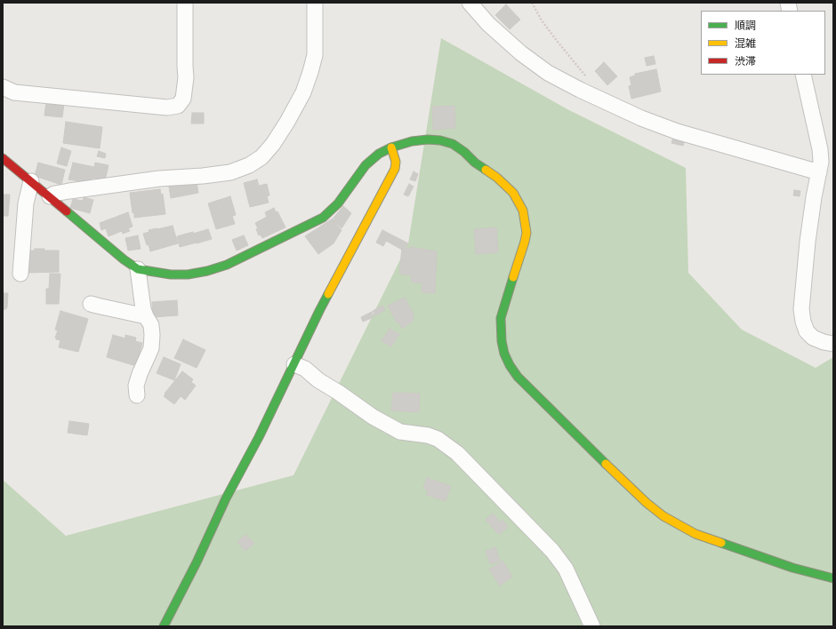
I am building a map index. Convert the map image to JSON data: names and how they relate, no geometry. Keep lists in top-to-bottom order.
{
  "legend": ["順調", "混雑", "渋滞"]
}
